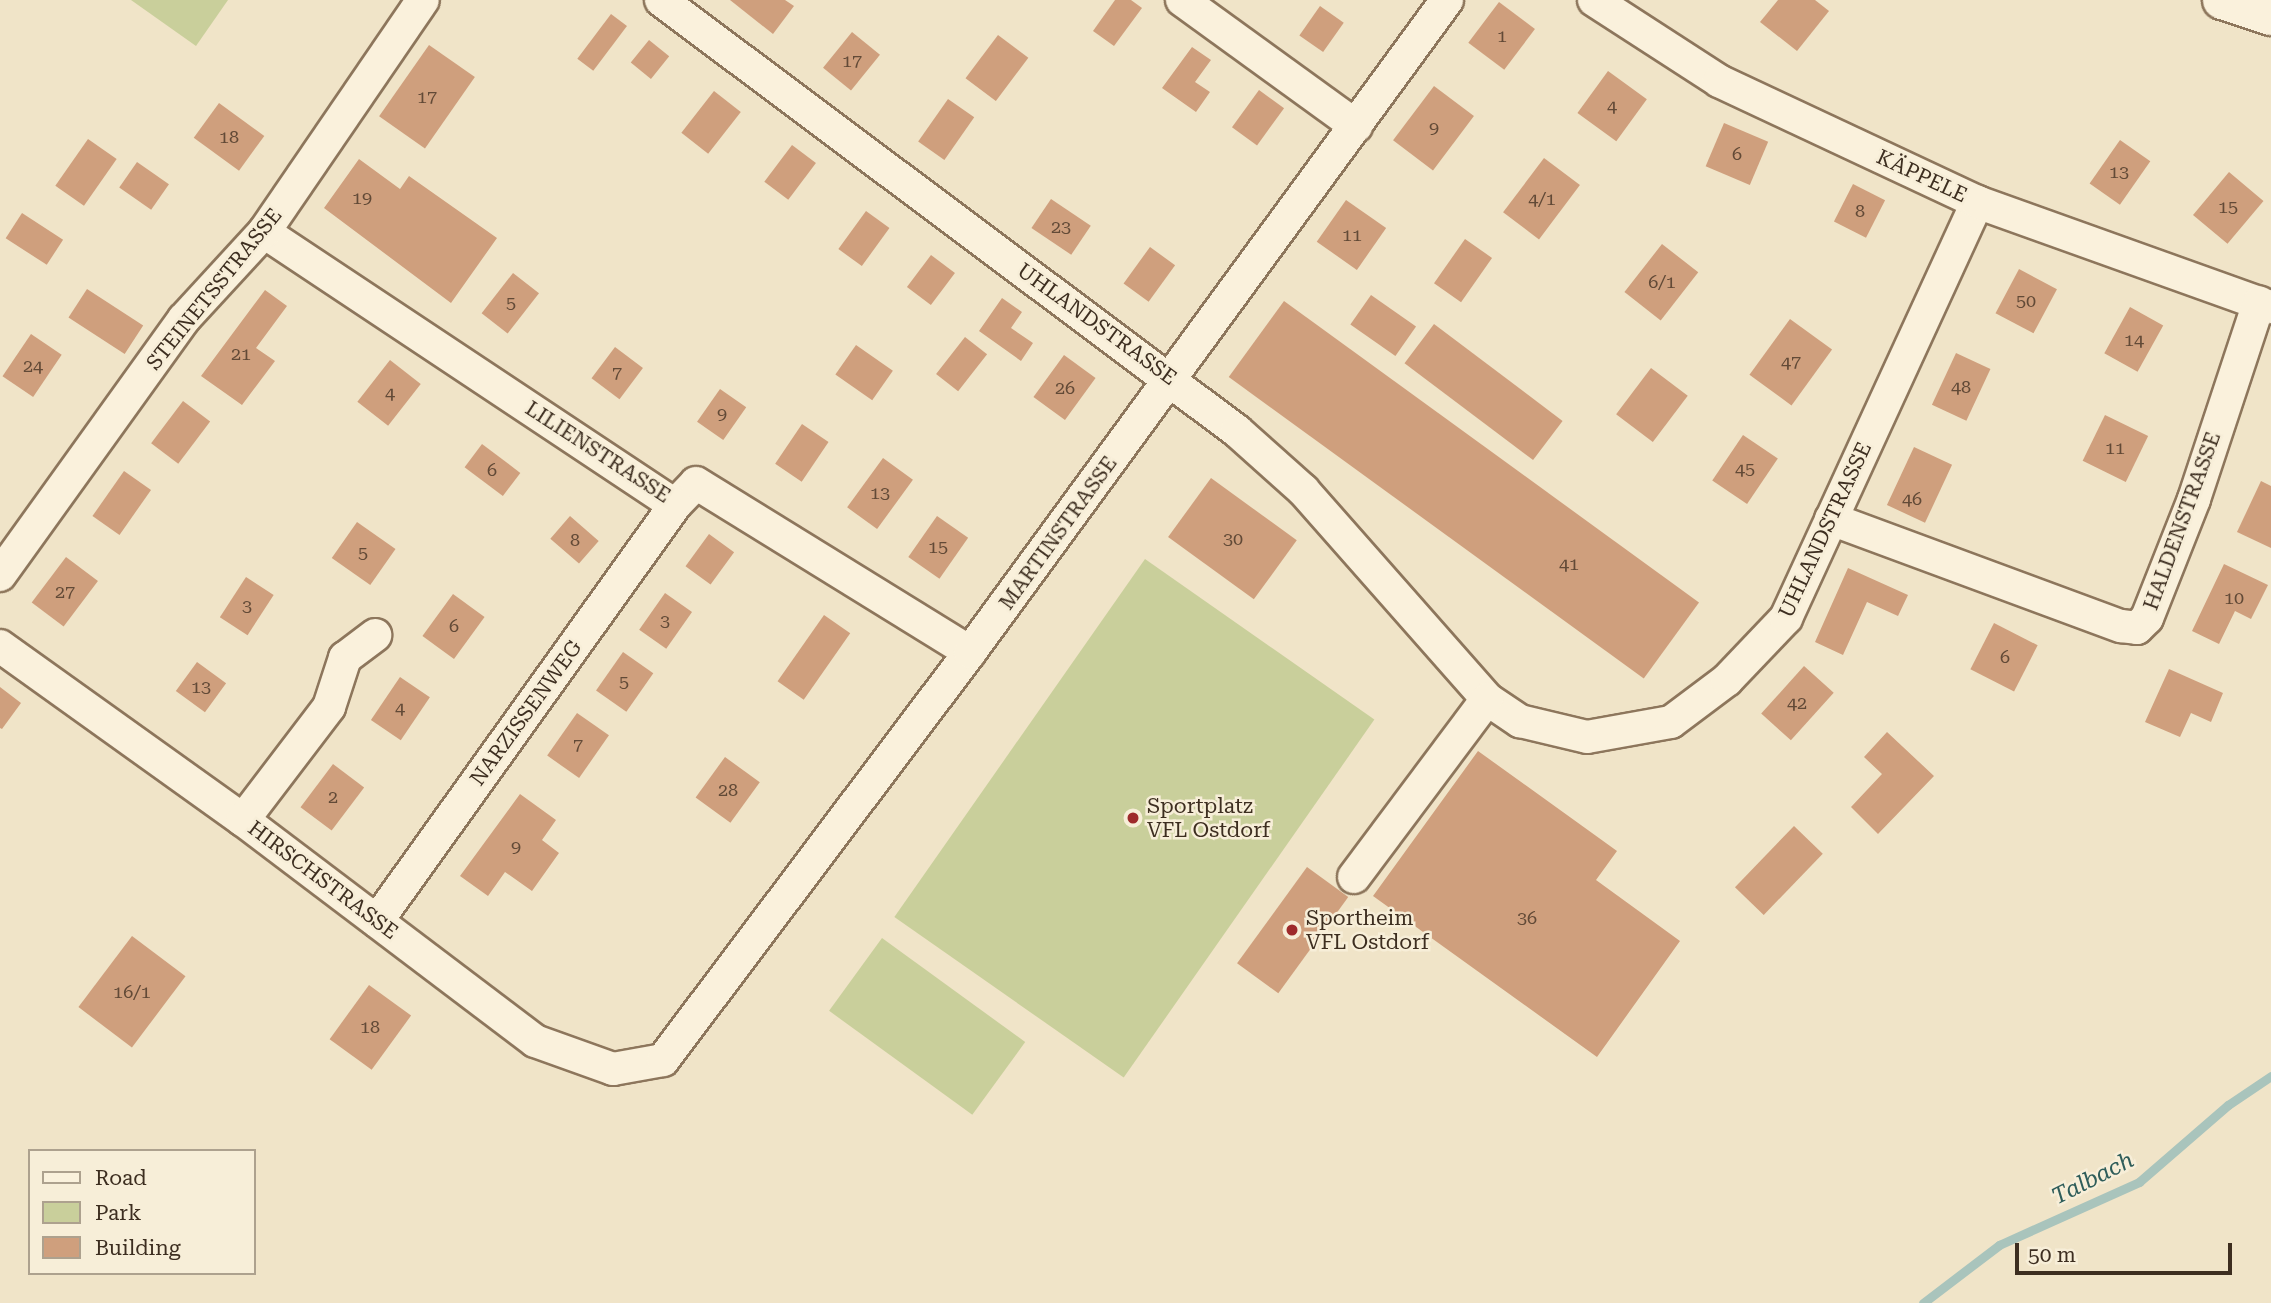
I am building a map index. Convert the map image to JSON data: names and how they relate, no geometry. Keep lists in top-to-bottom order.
{
  "streets": {
    "street": [
      "KÄPPELE",
      "STEINETSSTRASSE",
      "UHLANDSTRASSE",
      "LILIENSTRASSE",
      "HALDENSTRASSE",
      "MARTINSTRASSE",
      "NARZISSENWEG",
      "HIRSCHSTRASSE"
    ]
  },
  "crossings": [
    ["KÄPPELE", "UHLANDSTRASSE"],
    ["KÄPPELE", "HALDENSTRASSE"],
    ["STEINETSSTRASSE", "LILIENSTRASSE"],
    ["UHLANDSTRASSE", "HALDENSTRASSE"],
    ["UHLANDSTRASSE", "MARTINSTRASSE"],
    ["LILIENSTRASSE", "MARTINSTRASSE"],
    ["LILIENSTRASSE", "NARZISSENWEG"],
    ["MARTINSTRASSE", "HIRSCHSTRASSE"],
    ["NARZISSENWEG", "HIRSCHSTRASSE"]
  ],
  "water": ["Talbach"],
  "places": ["Sportplatz VFL Ostdorf", "Sportheim VFL Ostdorf"],
  "house_numbers": [
    "1",
    "17",
    "17",
    "4",
    "9",
    "18",
    "6",
    "13",
    "19",
    "4/1",
    "15",
    "8",
    "23",
    "11",
    "6/1",
    "50",
    "5",
    "14",
    "21",
    "47",
    "24",
    "7",
    "48",
    "26",
    "4",
    "9",
    "11",
    "45",
    "6",
    "13",
    "46",
    "30",
    "8",
    "15",
    "5",
    "41",
    "27",
    "10",
    "3",
    "3",
    "6",
    "6",
    "5",
    "13",
    "42",
    "4",
    "7",
    "28",
    "2",
    "9",
    "36",
    "16/1",
    "18"
  ],
  "legend": ["Road", "Park", "Building"],
  "scale_bar": "50 m"
}
